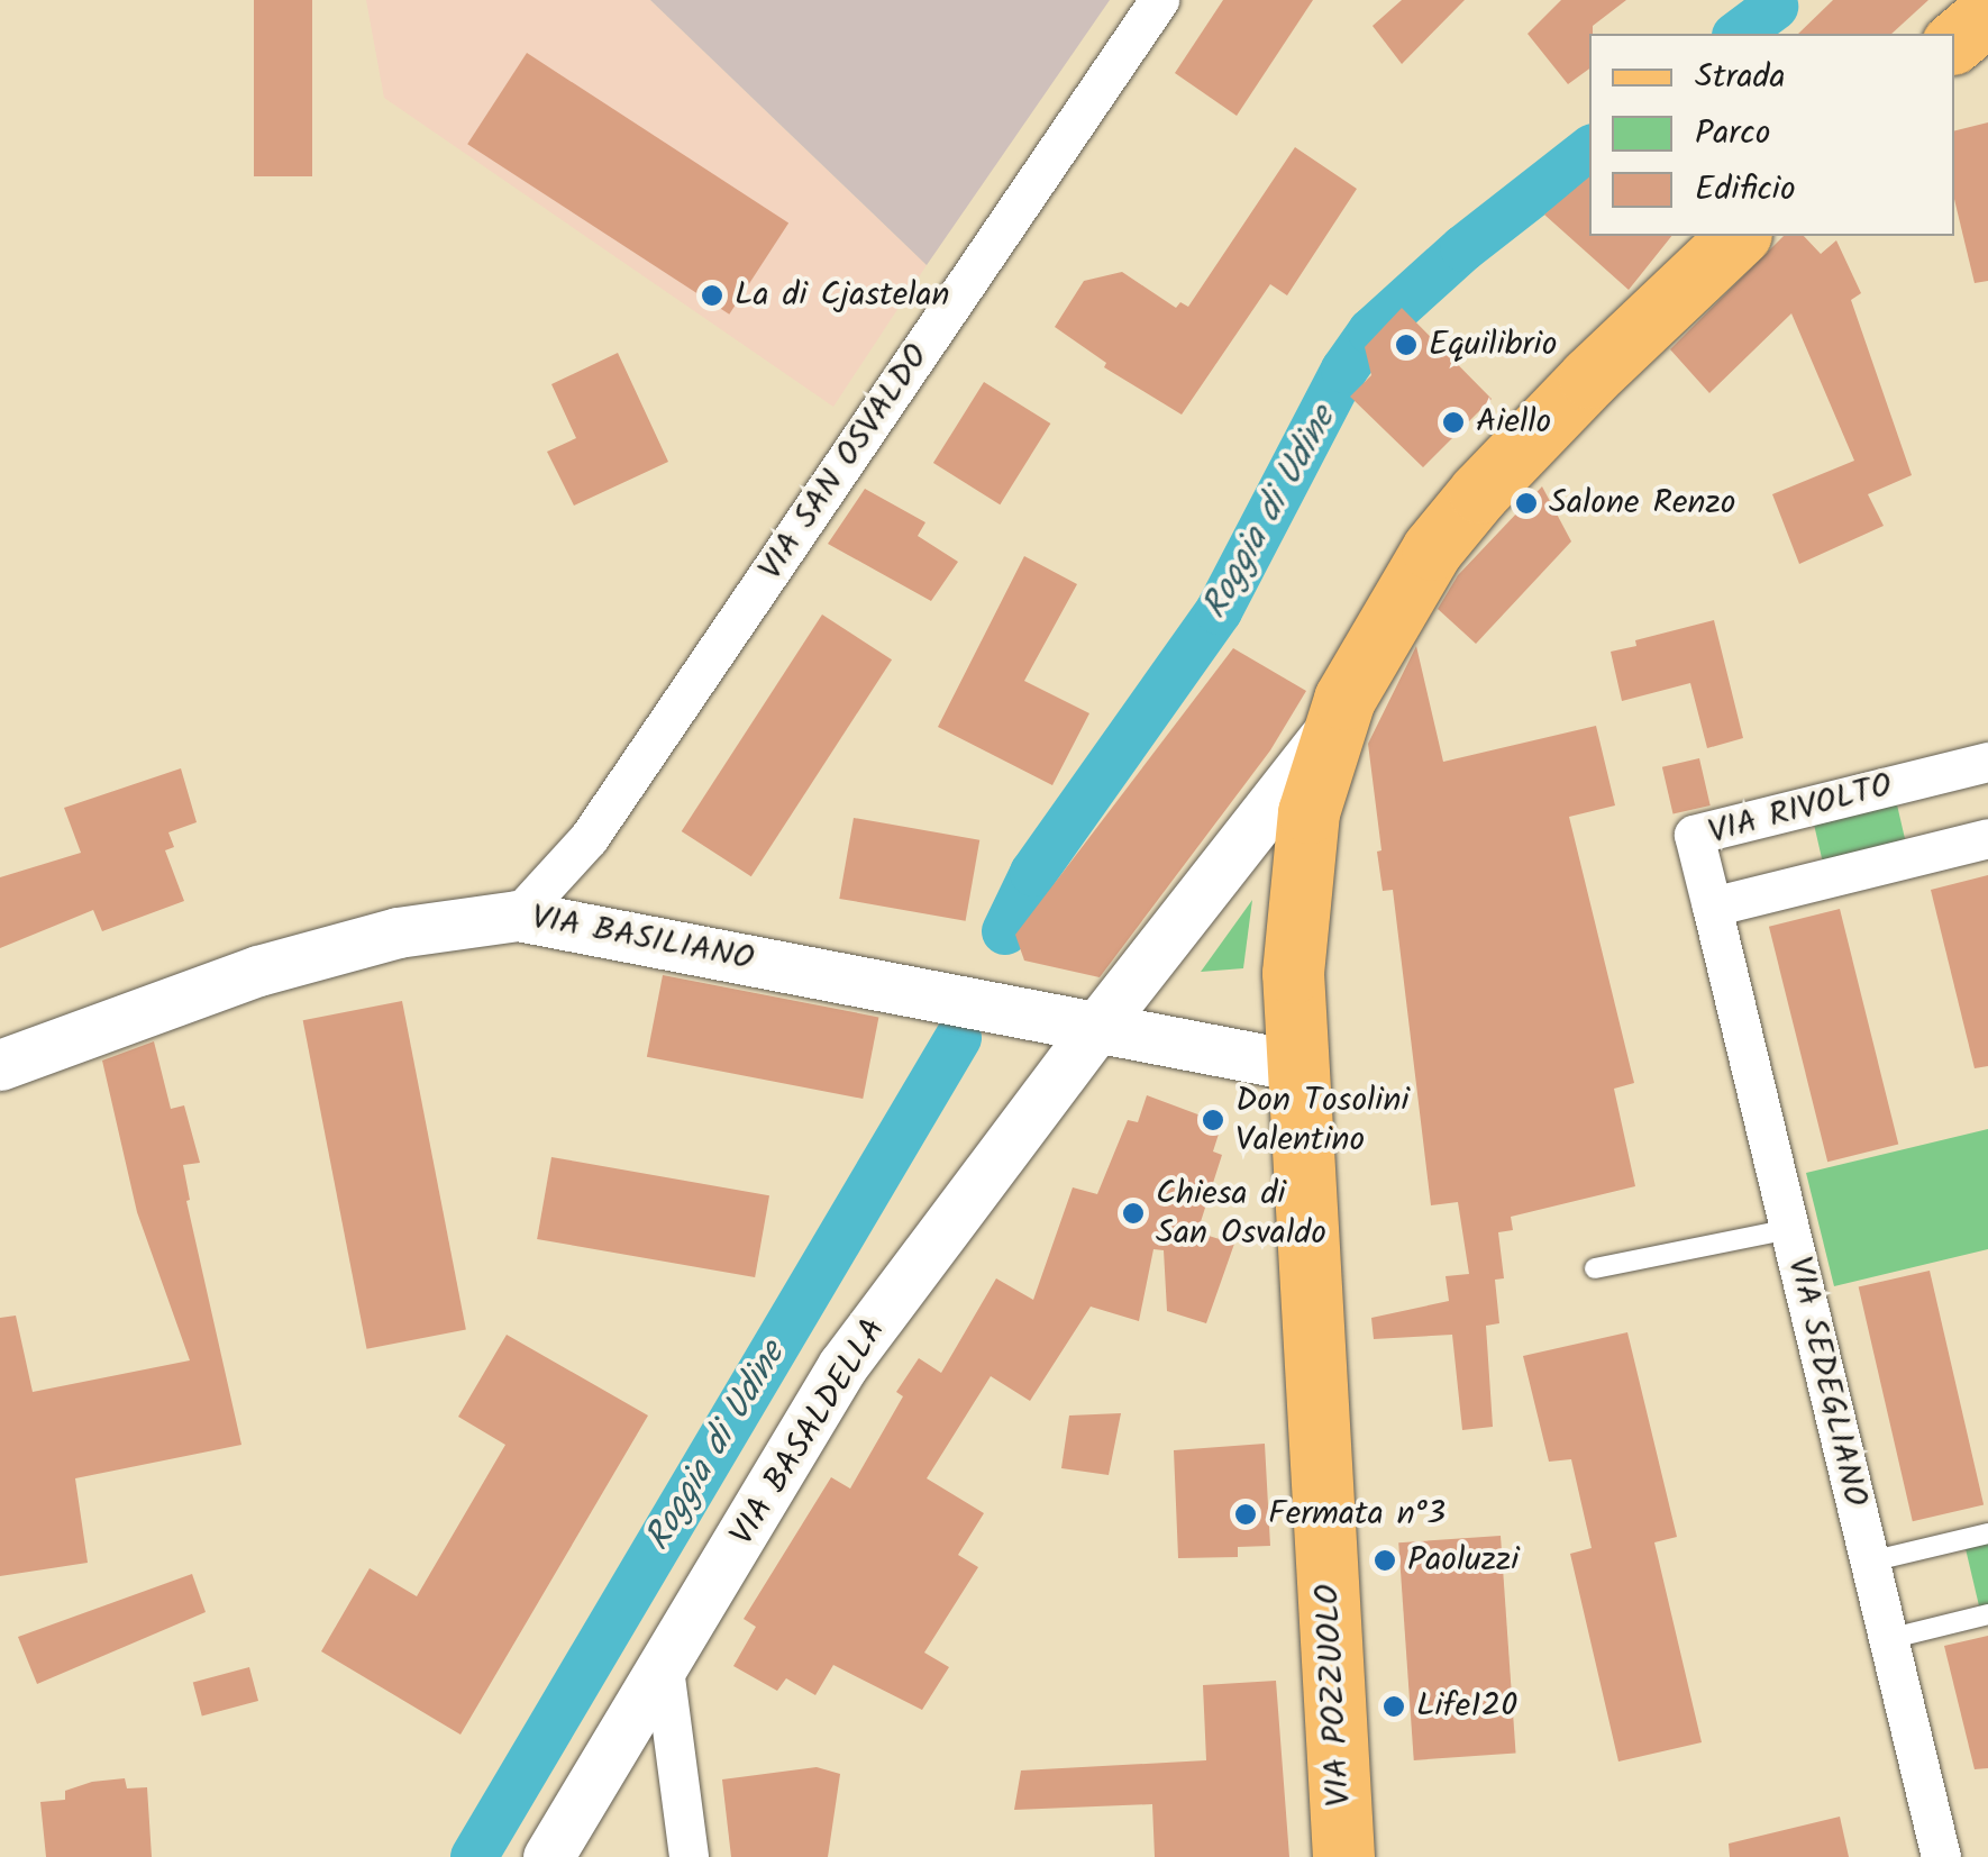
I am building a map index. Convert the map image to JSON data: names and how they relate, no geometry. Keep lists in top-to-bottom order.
{
  "streets": {
    "main road": ["VIA POZZUOLO"],
    "street": [
      "VIA SAN OSVALDO",
      "VIA RIVOLTO",
      "VIA BASILIANO",
      "VIA SEDEGLIANO",
      "VIA BASALDELLA"
    ]
  },
  "crossings": [
    ["VIA SAN OSVALDO", "VIA BASILIANO"],
    ["VIA RIVOLTO", "VIA SEDEGLIANO"],
    ["VIA BASILIANO", "VIA BASALDELLA"],
    ["VIA BASILIANO", "VIA POZZUOLO"],
    ["VIA BASALDELLA", "VIA POZZUOLO"]
  ],
  "water": ["Roggia di Udine"],
  "places": [
    "La di Cjastelan",
    "Equilibrio",
    "Aiello",
    "Salone Renzo",
    "Don Tosolini Valentino",
    "Chiesa di San Osvaldo",
    "Fermata n°3",
    "Paoluzzi",
    "Life120"
  ],
  "legend": ["Strada", "Parco", "Edificio"]
}
